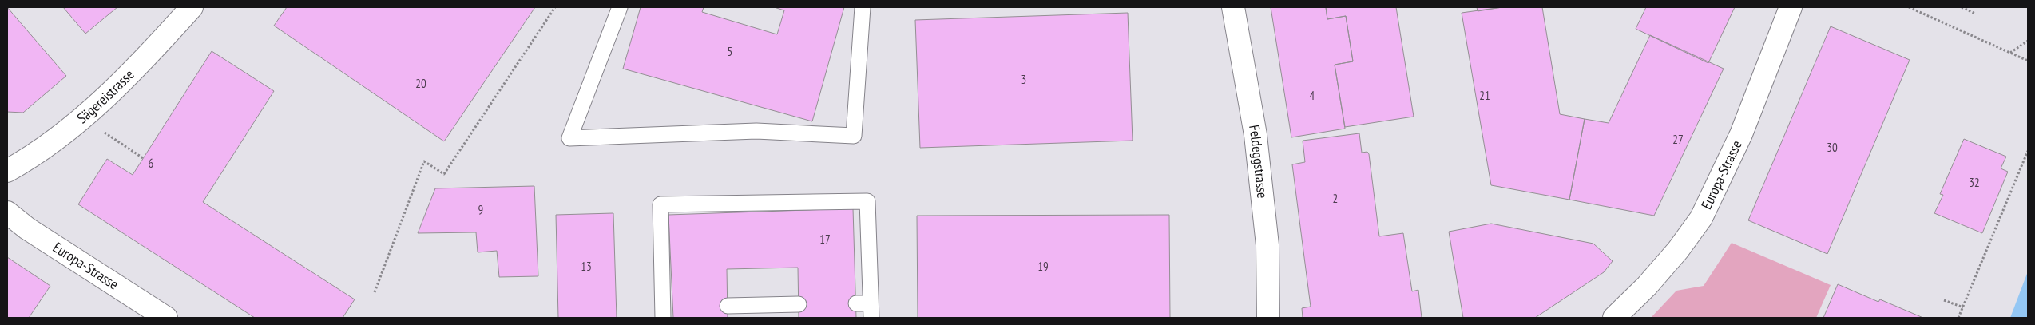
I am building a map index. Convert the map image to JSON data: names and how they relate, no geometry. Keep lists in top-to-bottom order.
{
  "streets": {
    "street": ["Sägereistrasse", "Feldeggstrasse", "Europa-Strasse"]
  },
  "house_numbers": [
    "5",
    "3",
    "20",
    "4",
    "21",
    "27",
    "30",
    "6",
    "32",
    "2",
    "9",
    "17",
    "13",
    "19"
  ]
}
